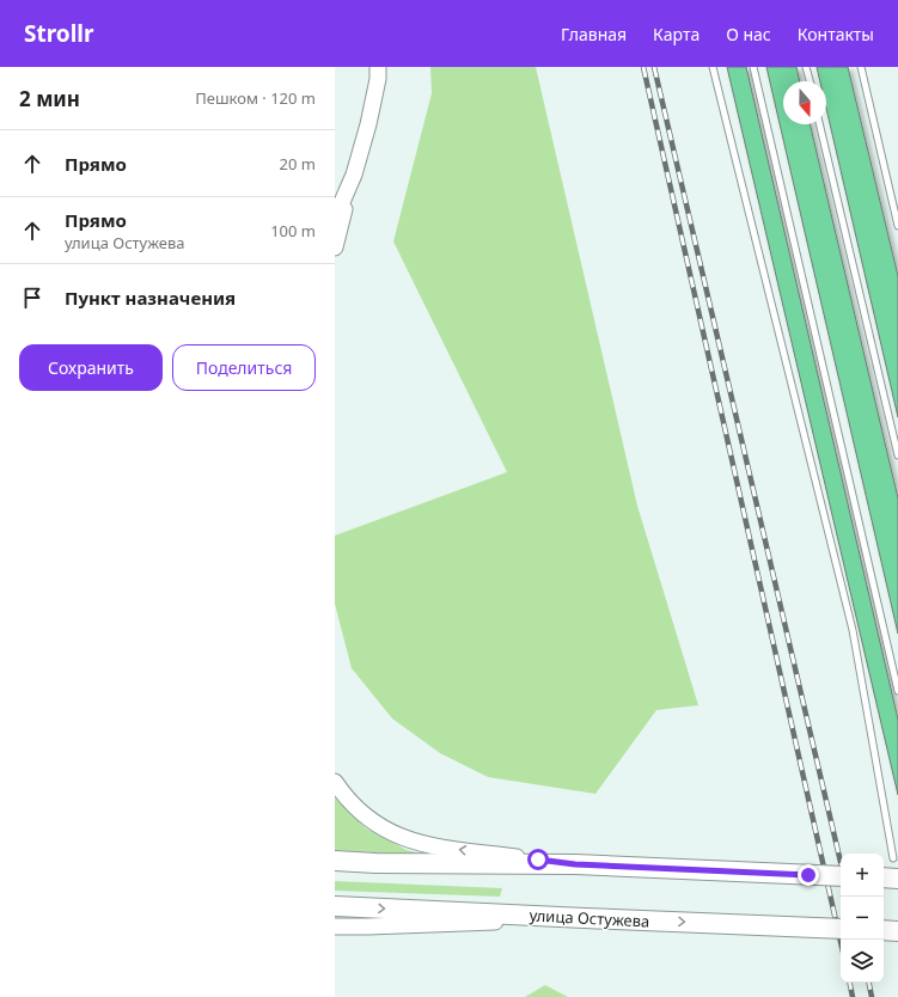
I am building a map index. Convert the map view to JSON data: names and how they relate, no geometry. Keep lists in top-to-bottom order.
{
  "streets": {
    "main road": ["улица Остужева"]
  },
  "north": "bottom",
  "page": {
    "header": "Strollr",
    "nav": [
      "Главная",
      "Карта",
      "О нас",
      "Контакты"
    ],
    "heading": ["2 мин", "Пешком · 120 m"],
    "list": [
      ["Прямо", "20 m"],
      ["Прямо", "улица Остужева", "100 m"],
      "Пункт назначения"
    ],
    "buttons": ["Сохранить", "Поделиться"],
    "map_buttons": ["+", "−"]
  }
}
